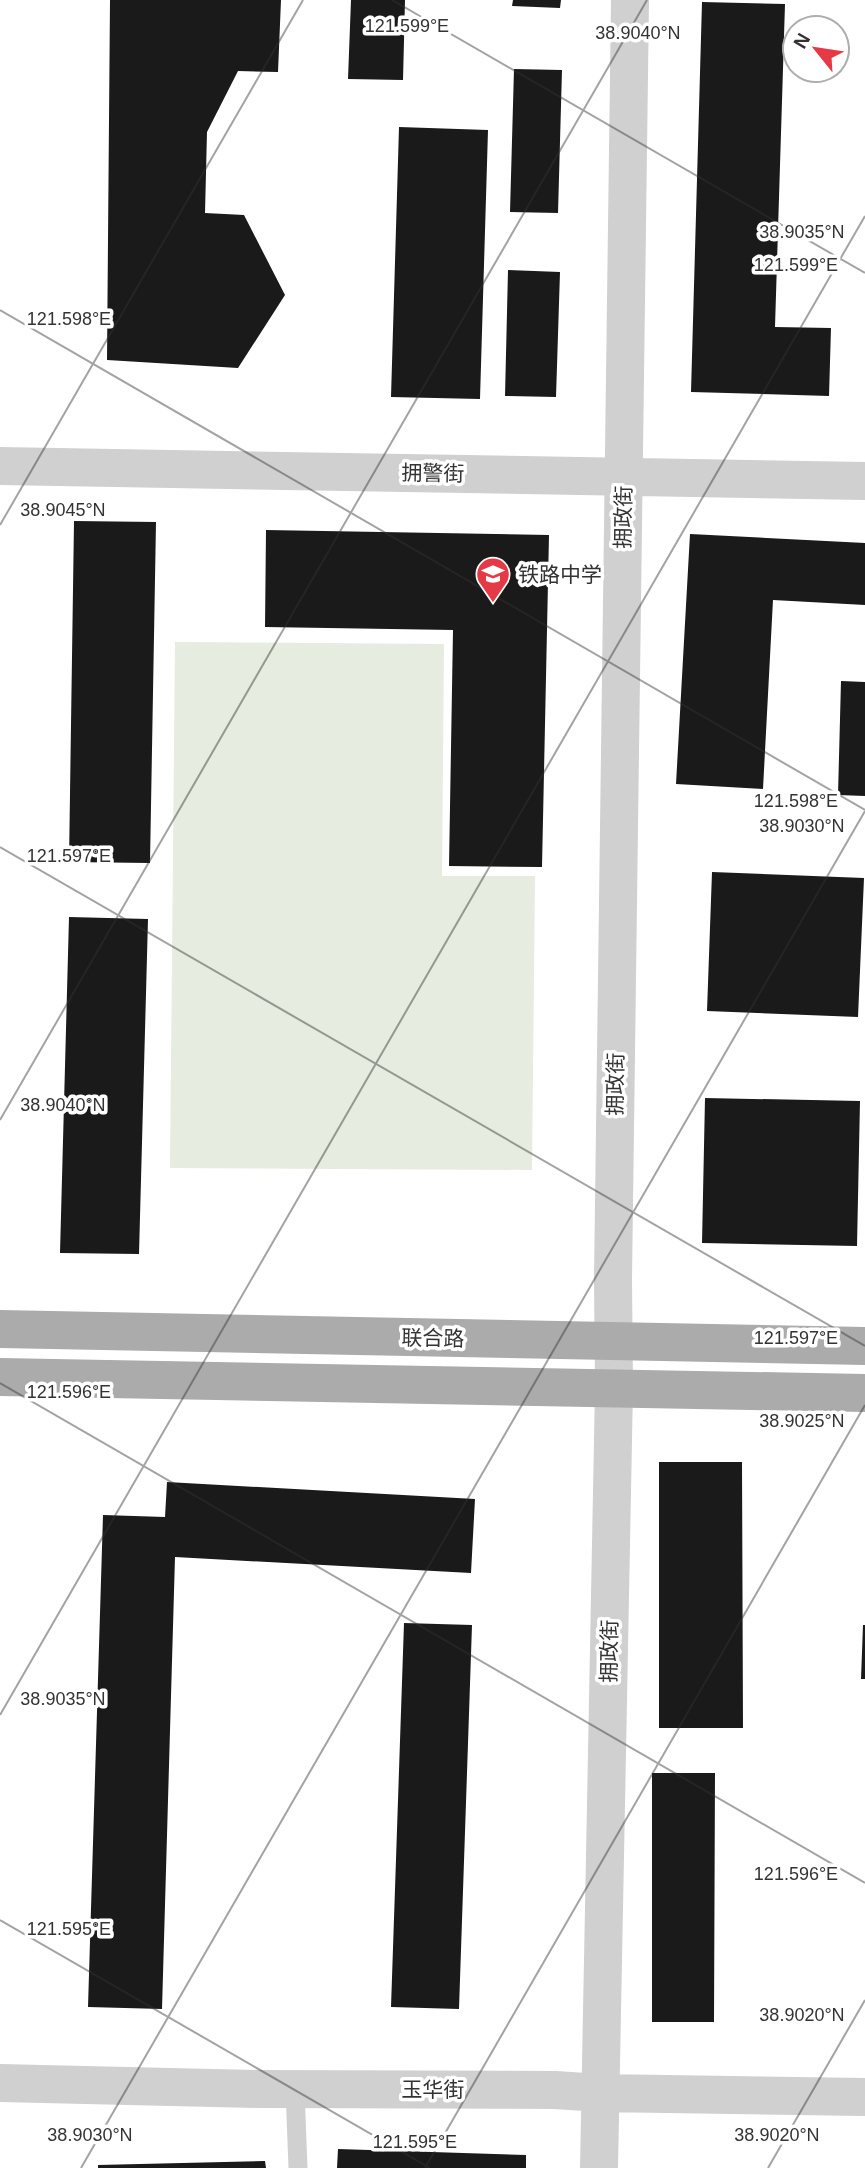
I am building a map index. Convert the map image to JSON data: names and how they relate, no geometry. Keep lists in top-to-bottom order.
{
  "streets": {
    "main road": ["联合路"],
    "street": ["拥警街", "拥政街", "玉华街"]
  },
  "crossings": [
    ["拥警街", "拥政街"],
    ["拥政街", "联合路"],
    ["拥政街", "玉华街"]
  ],
  "places": {
    "school or university": ["铁路中学"]
  },
  "north": "top left",
  "coordinates": [
    "121.599°E",
    "38.9040°N",
    "38.9035°N",
    "121.598°E",
    "38.9045°N",
    "38.9030°N",
    "121.597°E",
    "121.596°E",
    "38.9025°N",
    "121.595°E",
    "38.9020°N"
  ]
}
